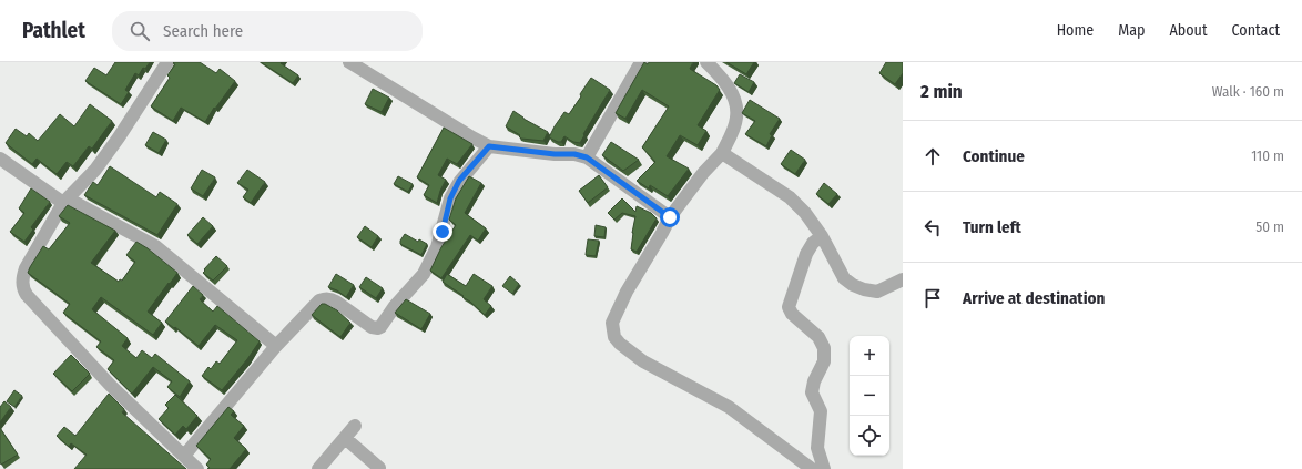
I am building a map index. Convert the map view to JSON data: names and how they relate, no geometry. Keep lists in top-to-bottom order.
{
  "page": {
    "header": "Pathlet",
    "search": "Search here",
    "nav": [
      "Home",
      "Map",
      "About",
      "Contact"
    ],
    "heading": ["2 min", "Walk · 160 m"],
    "list": [
      ["Continue", "110 m"],
      ["Turn left", "50 m"],
      "Arrive at destination"
    ],
    "map_buttons": ["+", "−"]
  }
}
